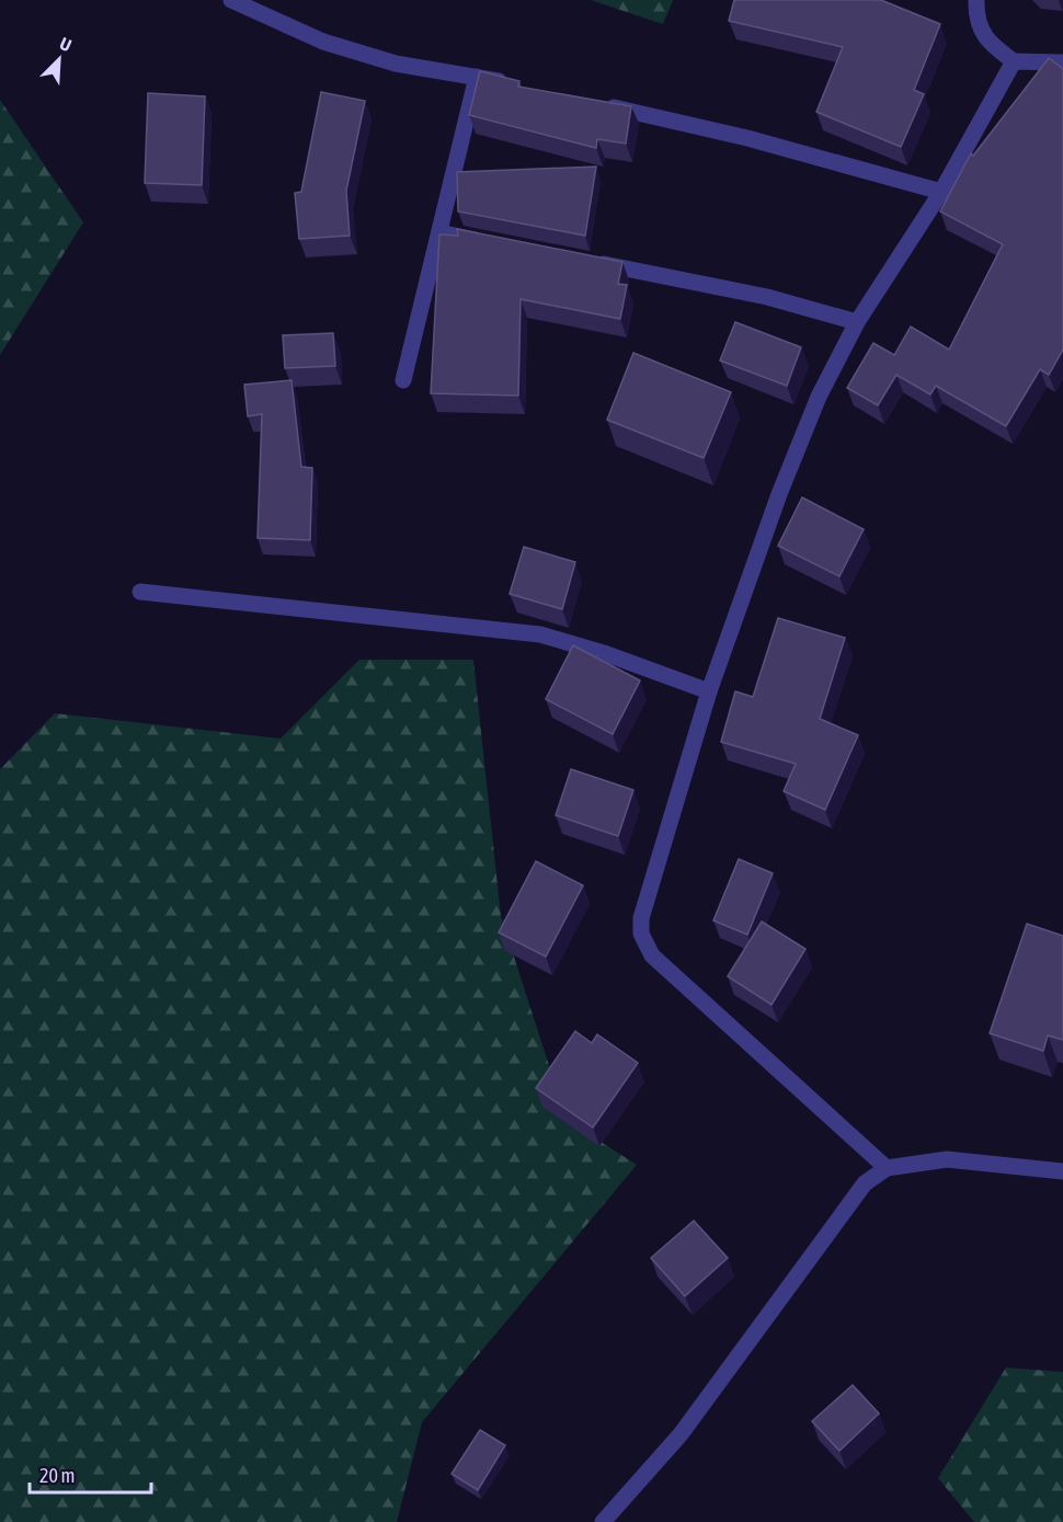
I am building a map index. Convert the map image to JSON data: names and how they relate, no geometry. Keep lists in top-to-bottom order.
{
  "scale_bar": "20 m",
  "north": "top right"
}
